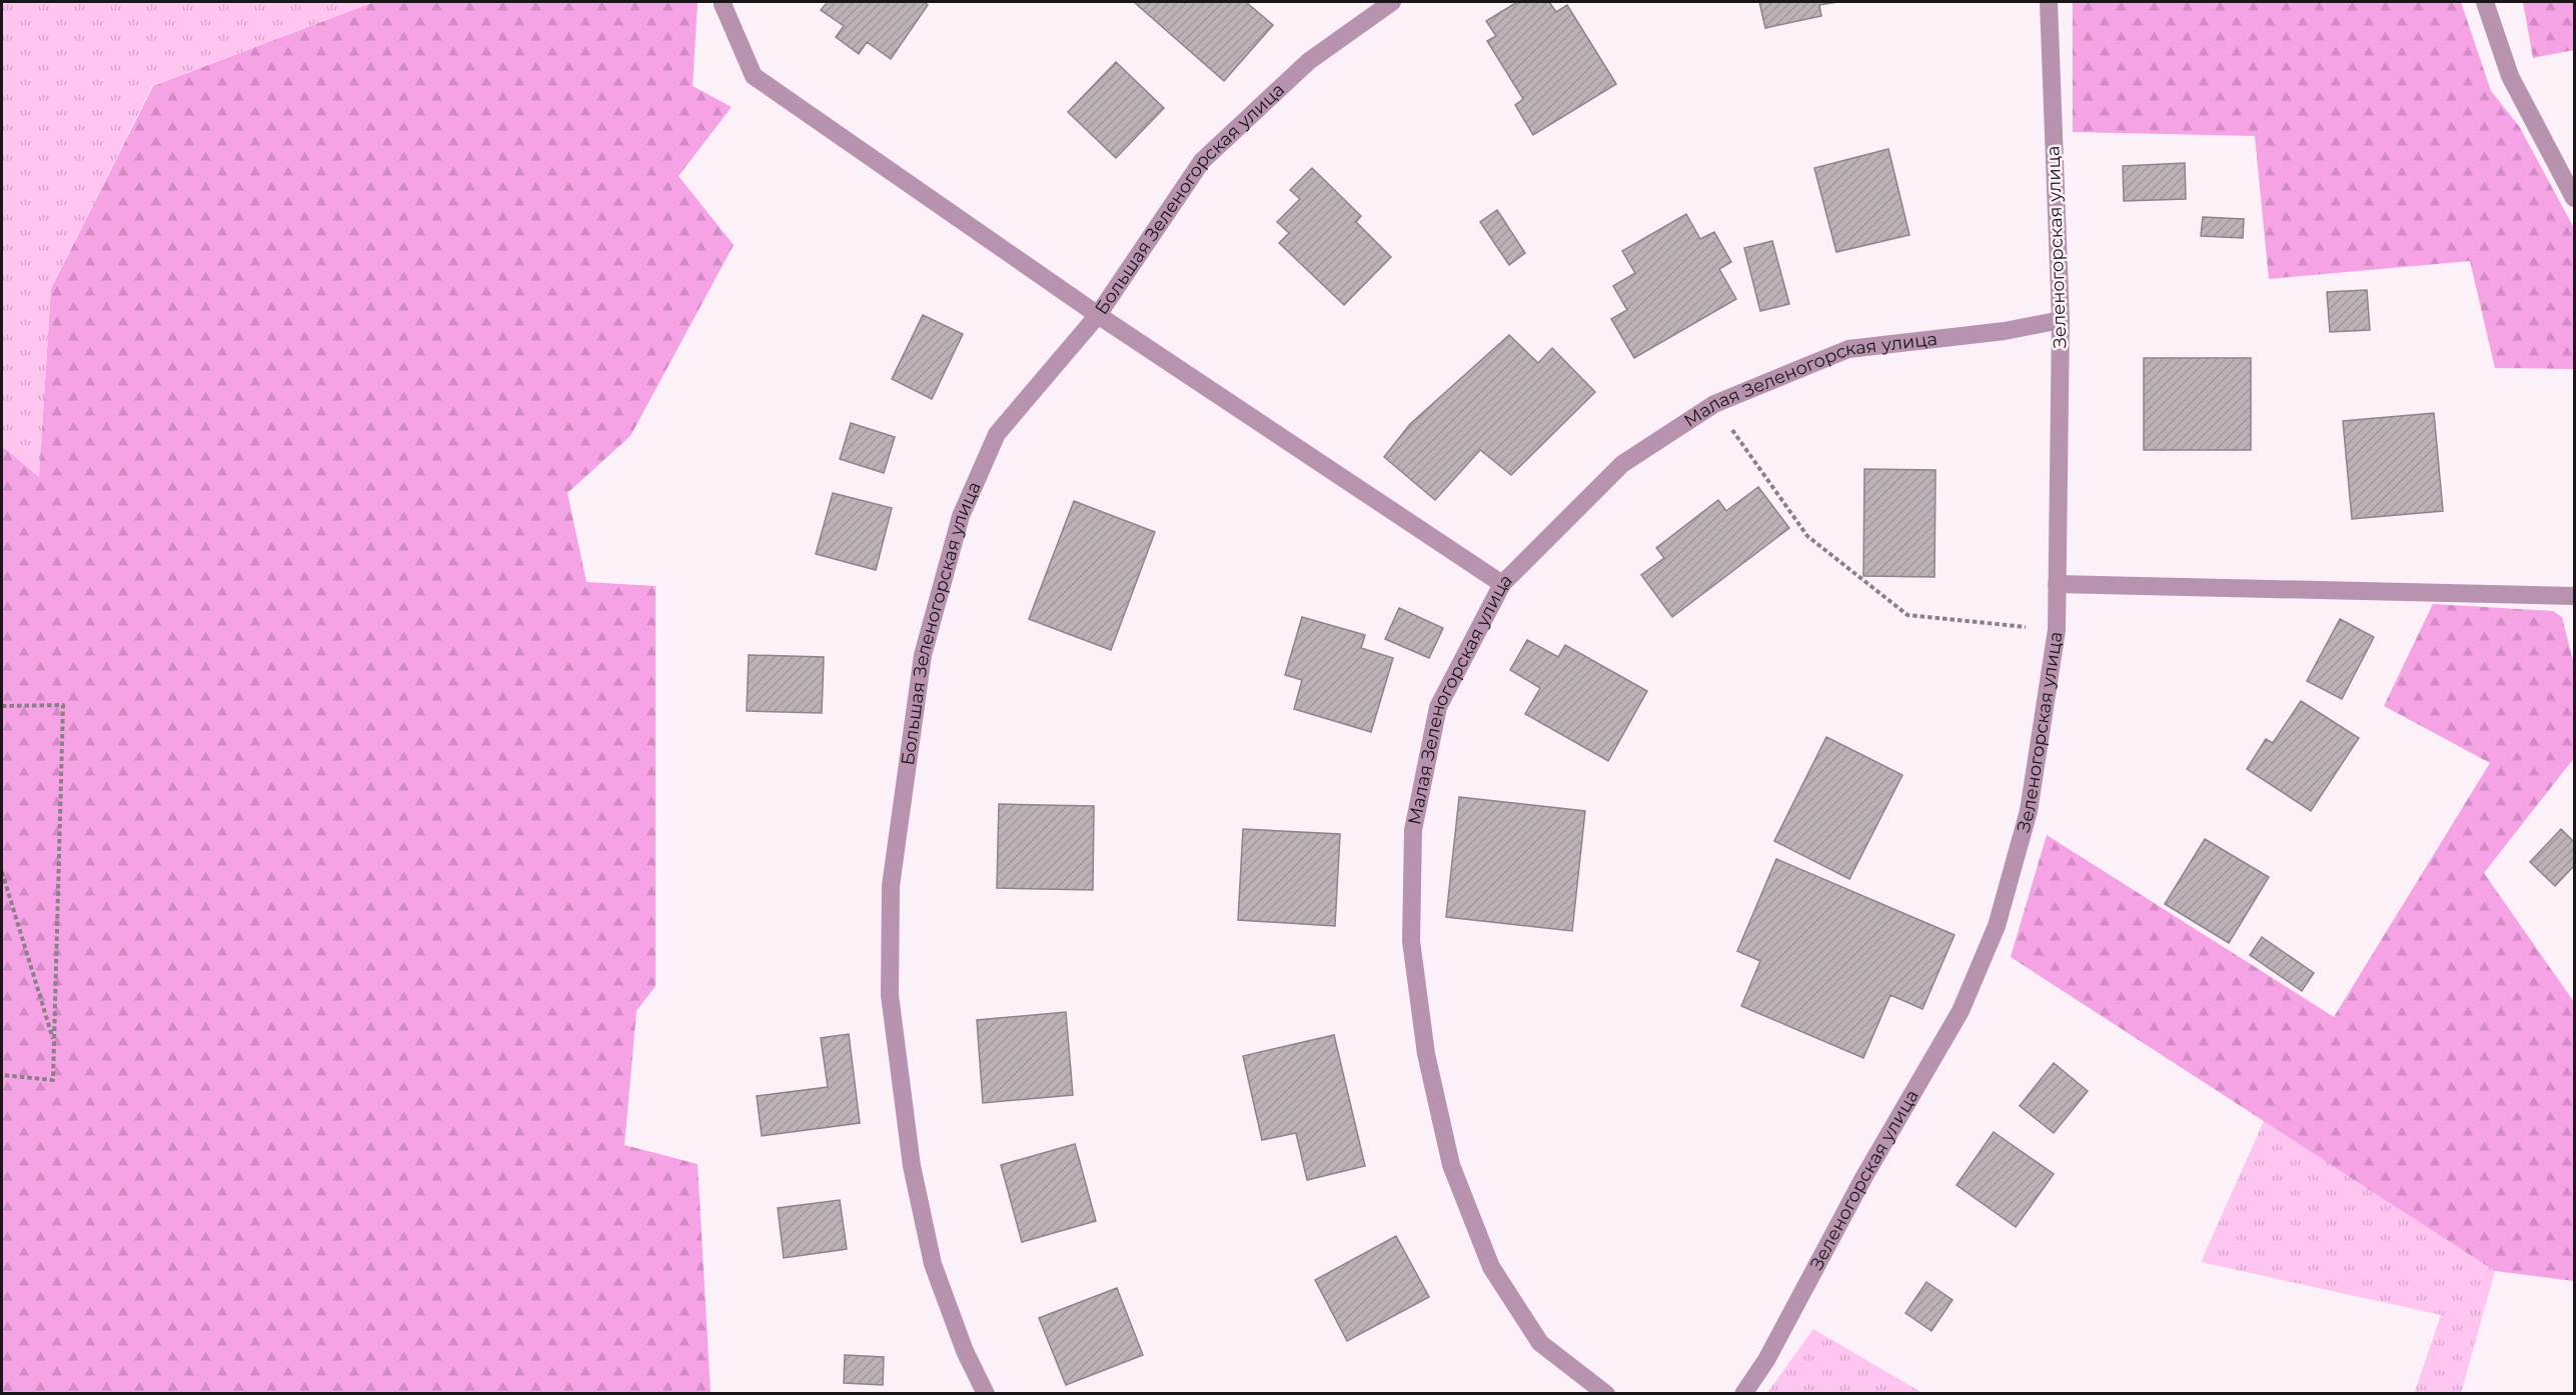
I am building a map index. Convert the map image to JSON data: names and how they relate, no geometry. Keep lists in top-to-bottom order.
{
  "streets": {
    "street": ["Большая Зеленогорская улица", "Зеленогорская улица", "Малая Зеленогорская улица"]
  },
  "crossings": [
    ["Зеленогорская улица", "Малая Зеленогорская улица"]
  ]
}
